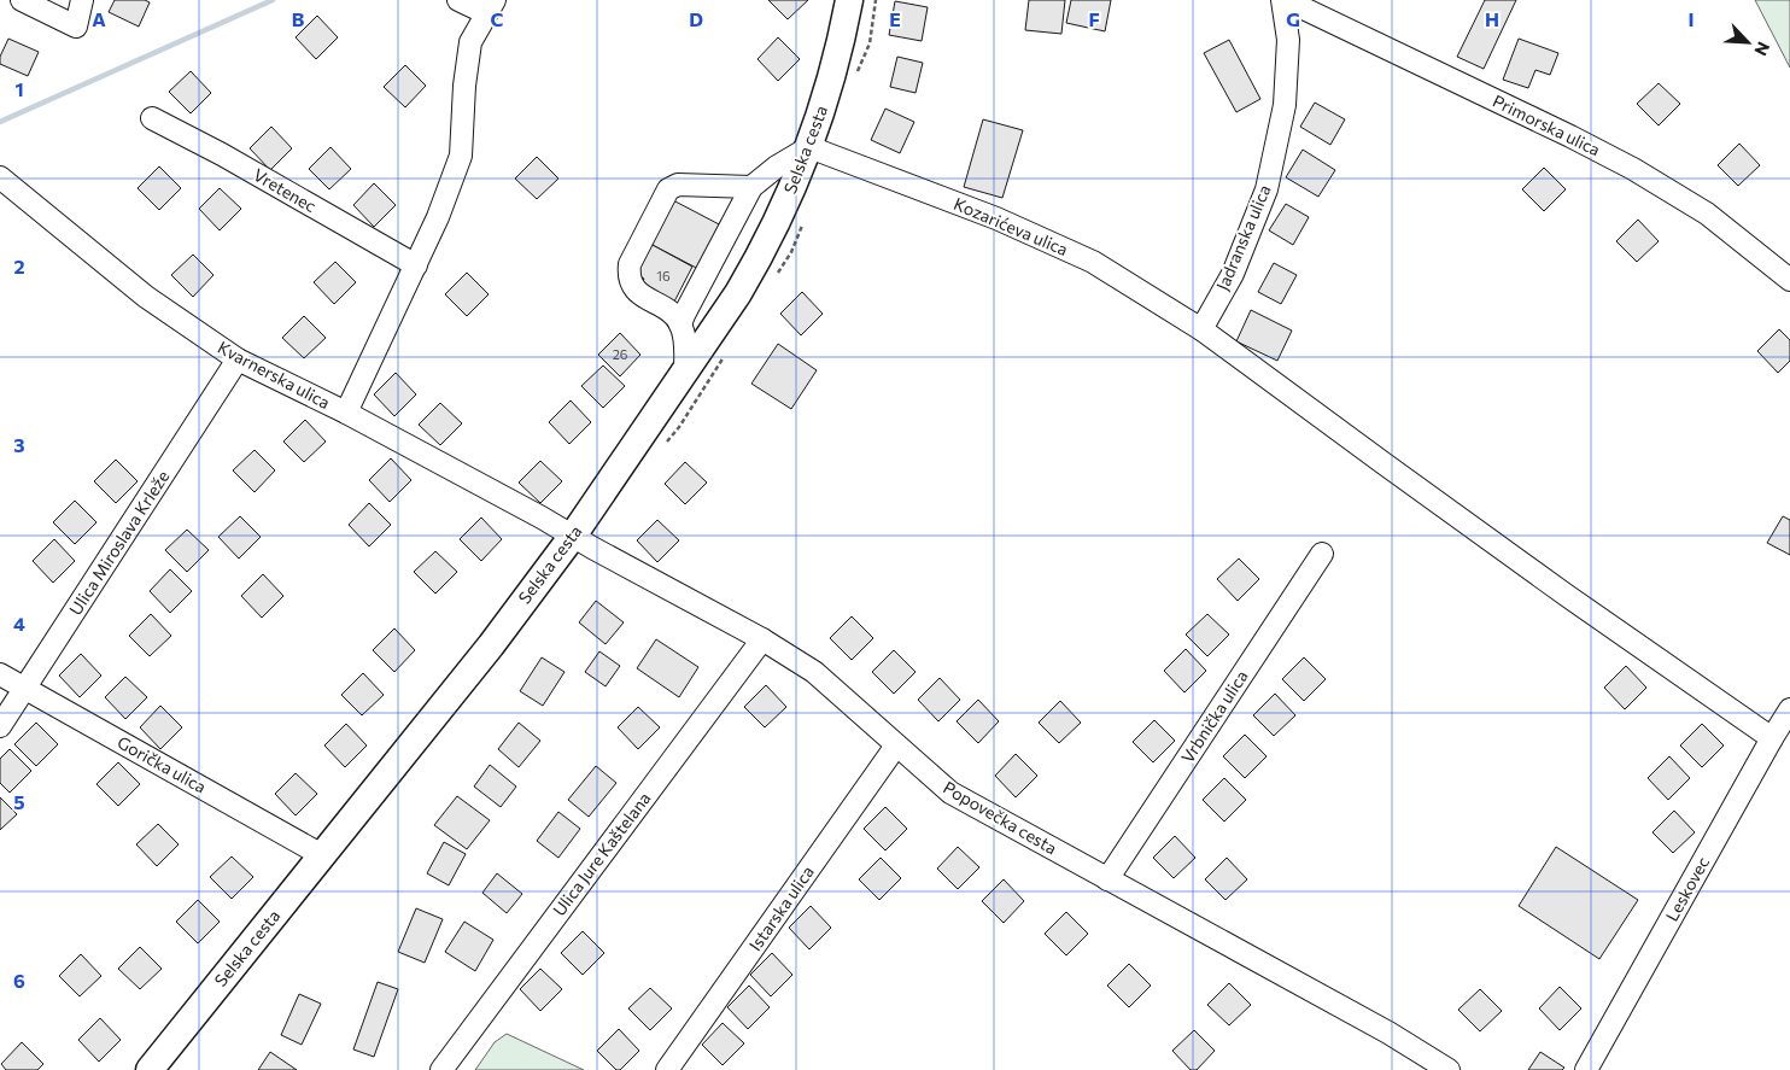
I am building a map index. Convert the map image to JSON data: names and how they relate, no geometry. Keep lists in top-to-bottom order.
{
  "streets": {
    "main road": ["Selska cesta"],
    "street": [
      "Primorska ulica",
      "Vretenec",
      "Kozarićeva ulica",
      "Jadranska ulica",
      "Kvarnerska ulica",
      "Ulica Miroslava Krleže",
      "Vrbnička ulica",
      "Gorička ulica",
      "Popovečka cesta",
      "Ulica Jure Kaštelana",
      "Leskovec",
      "Istarska ulica"
    ]
  },
  "crossings": [
    ["Primorska ulica", "Jadranska ulica"],
    ["Selska cesta", "Kozarićeva ulica"],
    ["Selska cesta", "Kvarnerska ulica"],
    ["Selska cesta", "Gorička ulica"],
    ["Selska cesta", "Popovečka cesta"],
    ["Kozarićeva ulica", "Jadranska ulica"],
    ["Kozarićeva ulica", "Leskovec"],
    ["Kvarnerska ulica", "Ulica Miroslava Krleže"],
    ["Kvarnerska ulica", "Popovečka cesta"],
    ["Ulica Miroslava Krleže", "Gorička ulica"],
    ["Vrbnička ulica", "Popovečka cesta"],
    ["Popovečka cesta", "Ulica Jure Kaštelana"],
    ["Popovečka cesta", "Istarska ulica"]
  ],
  "house_numbers": ["16", "26"],
  "north": "bottom right",
  "grid": {
    "columns": [
      "A",
      "B",
      "C",
      "D",
      "E",
      "F",
      "G",
      "H",
      "I"
    ],
    "rows": [
      "1",
      "2",
      "3",
      "4",
      "5",
      "6"
    ]
  }
}
